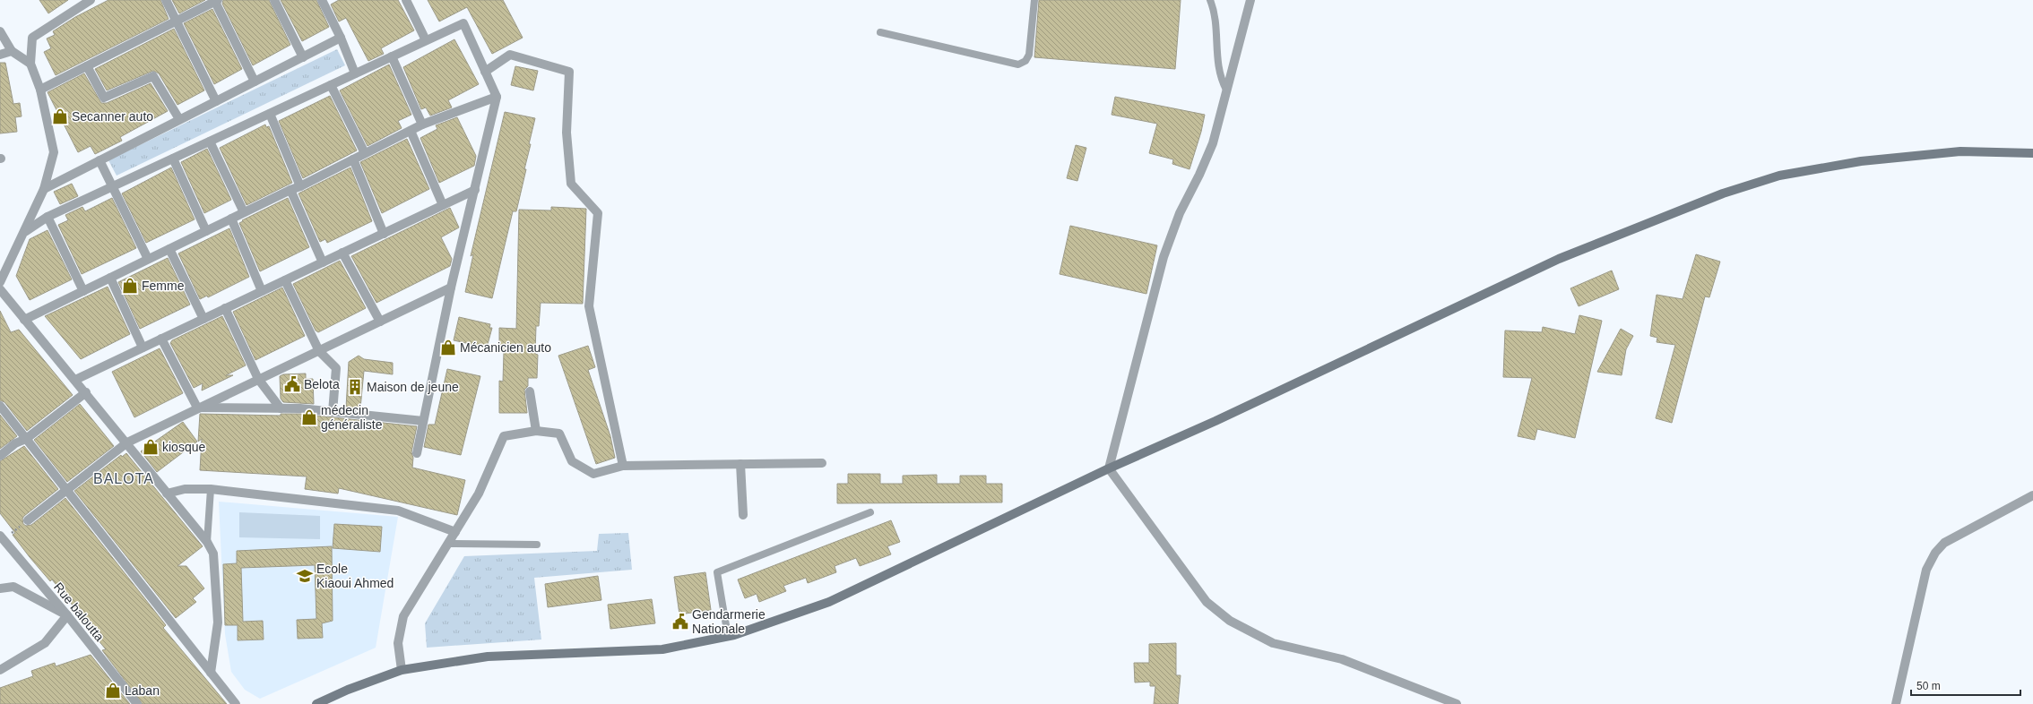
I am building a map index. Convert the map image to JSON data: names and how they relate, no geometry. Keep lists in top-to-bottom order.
{
  "streets": {
    "street": ["Rue baloutta"]
  },
  "districts": ["BALOTA"],
  "places": {
    "shop": [
      "Secanner auto",
      "Femme",
      "Mécanicien auto",
      "médecin généraliste",
      "kiosque",
      "Laban"
    ],
    "public building": ["Belota", "Gendarmerie Nationale"],
    "building": ["Maison de jeune"],
    "school or university": ["Ecole Kiaoui Ahmed"]
  },
  "scale_bar": "50 m"
}
